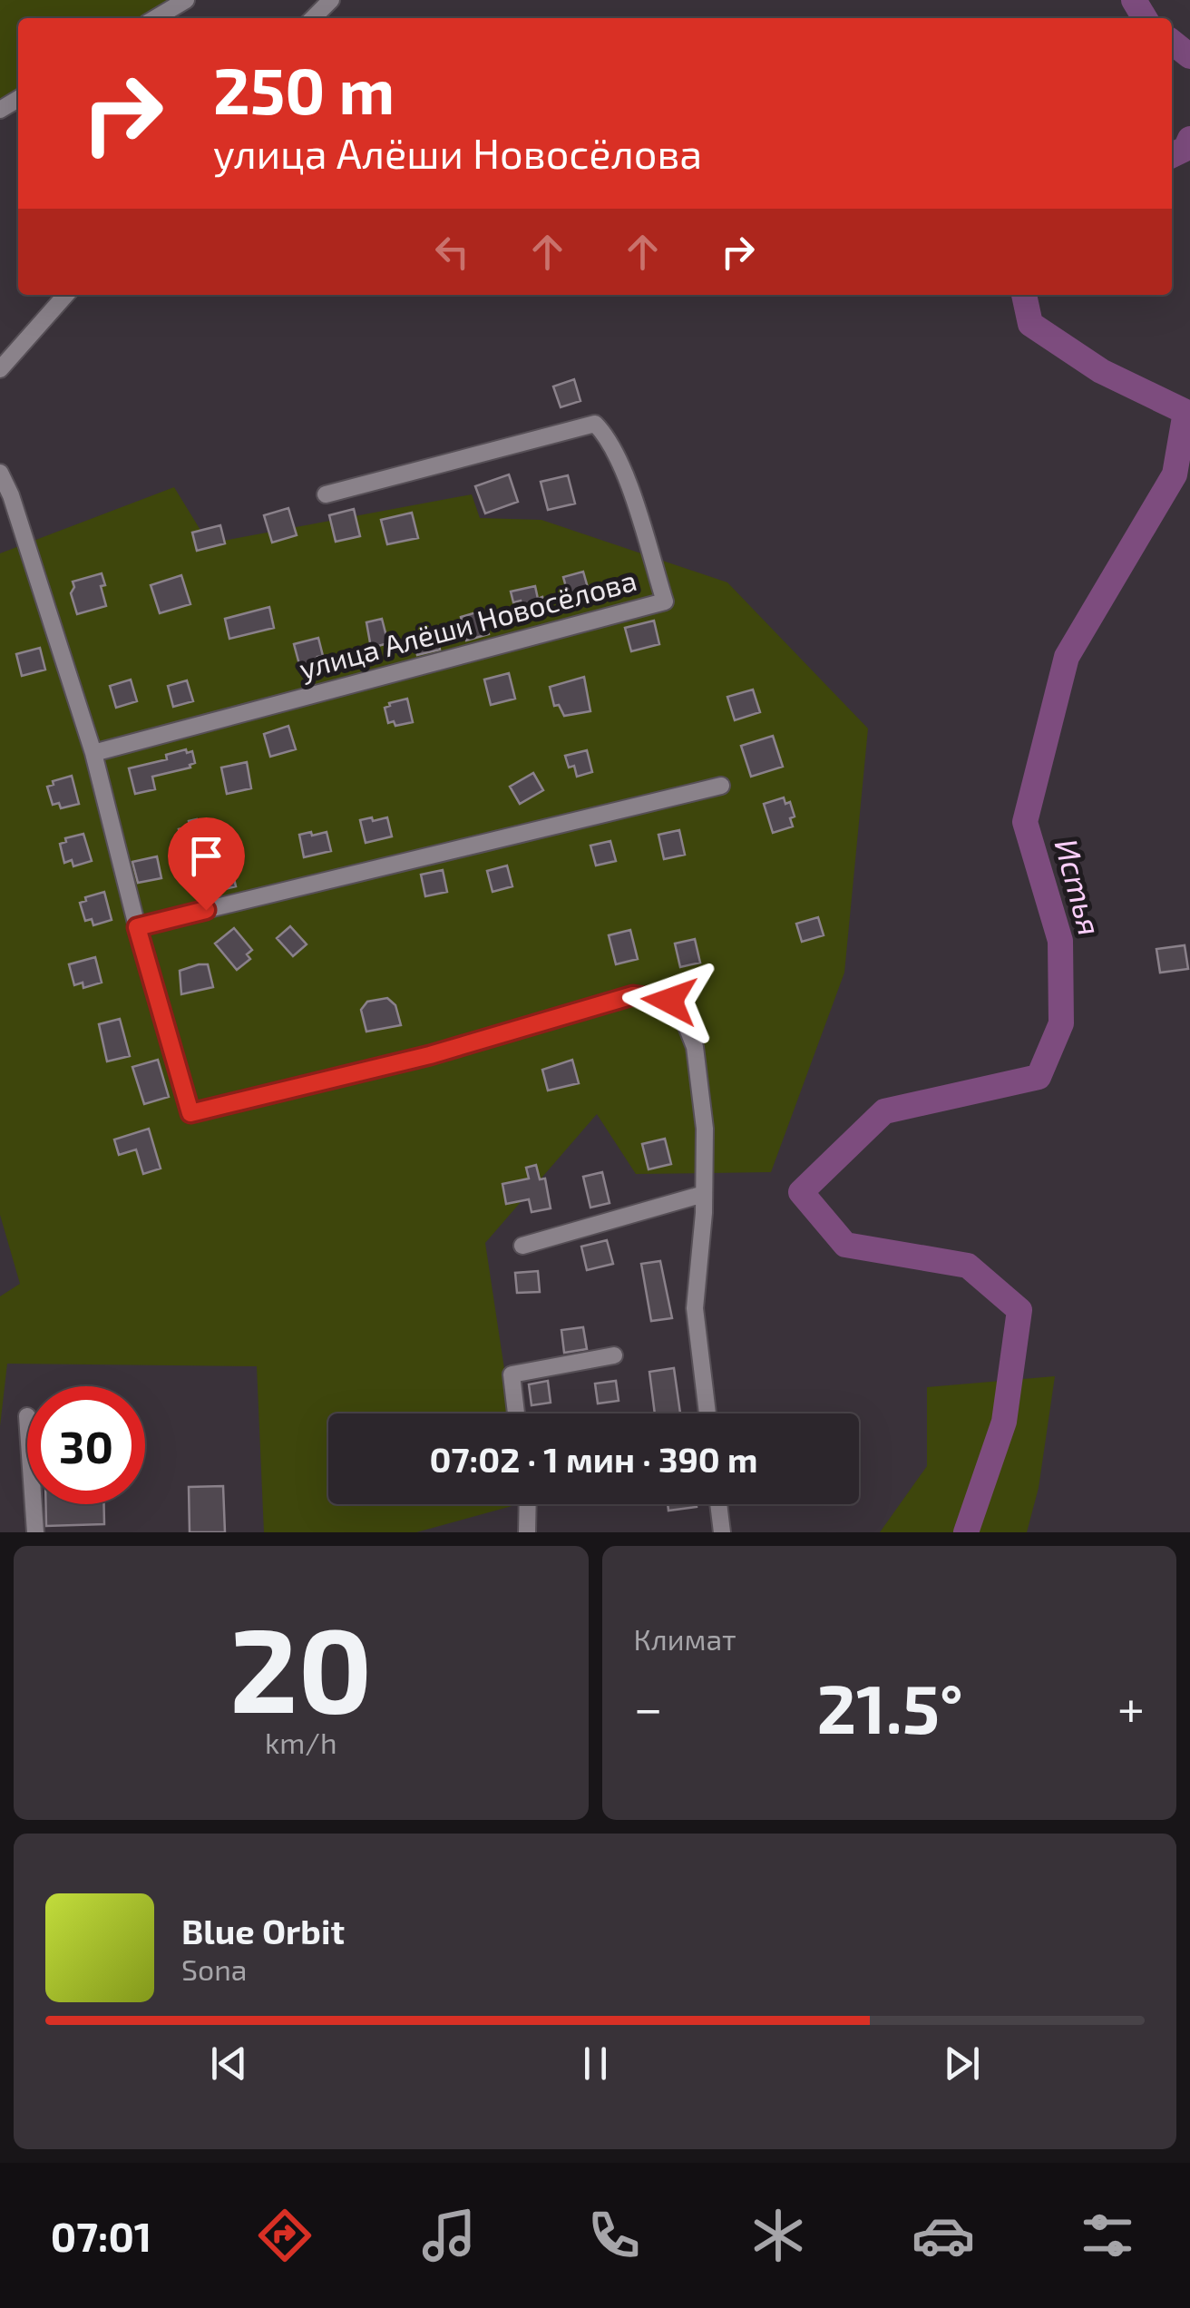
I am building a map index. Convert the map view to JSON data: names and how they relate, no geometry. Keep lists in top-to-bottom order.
{
  "streets": {
    "street": ["улица Алёши Новосёлова"]
  },
  "water": ["Истья"],
  "page": {
    "turn": ["250 m", "улица Алёши Новосёлова"],
    "limit": "30",
    "trip": "07:02 · 1 мин · 390 m",
    "tile": [
      ["20", "km/h"],
      "Климат"
    ],
    "heat": ["−", "21.5°", "+"],
    "song": ["Blue Orbit", "Sona"],
    "tabs": "07:01"
  }
}
